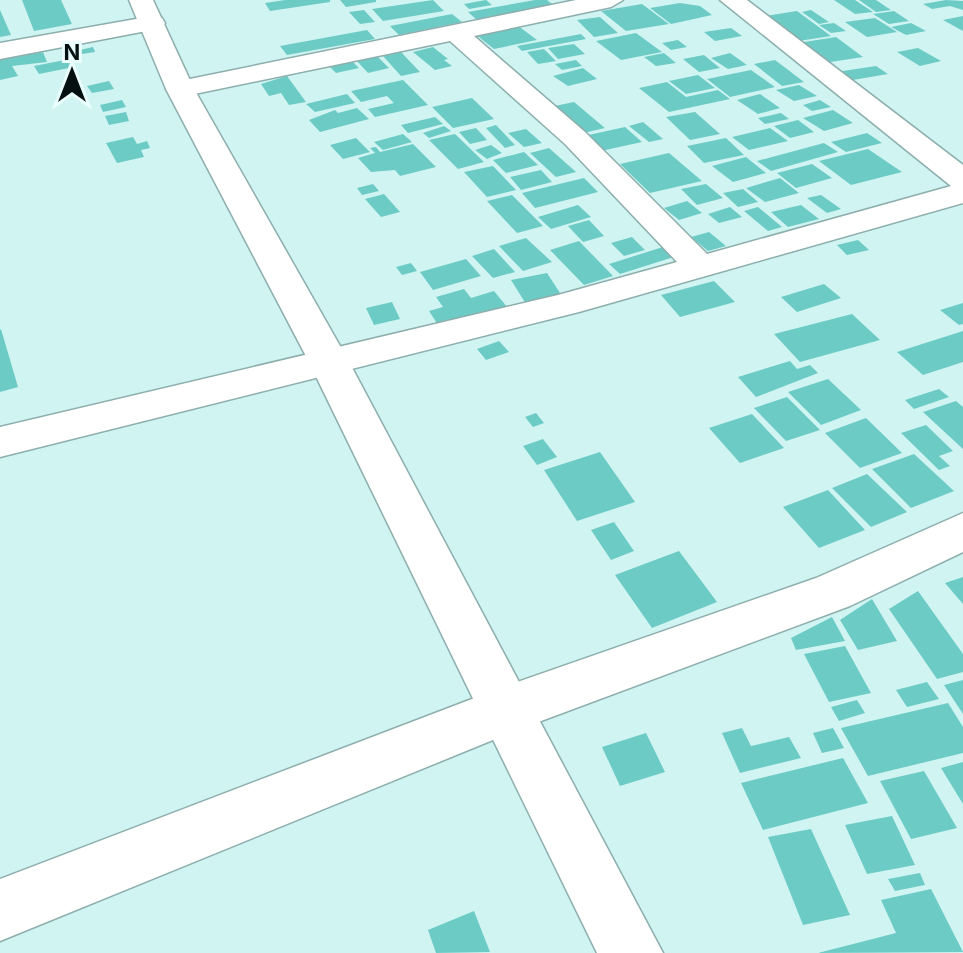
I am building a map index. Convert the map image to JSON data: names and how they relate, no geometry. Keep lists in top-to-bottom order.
{
  "north": "top"
}
